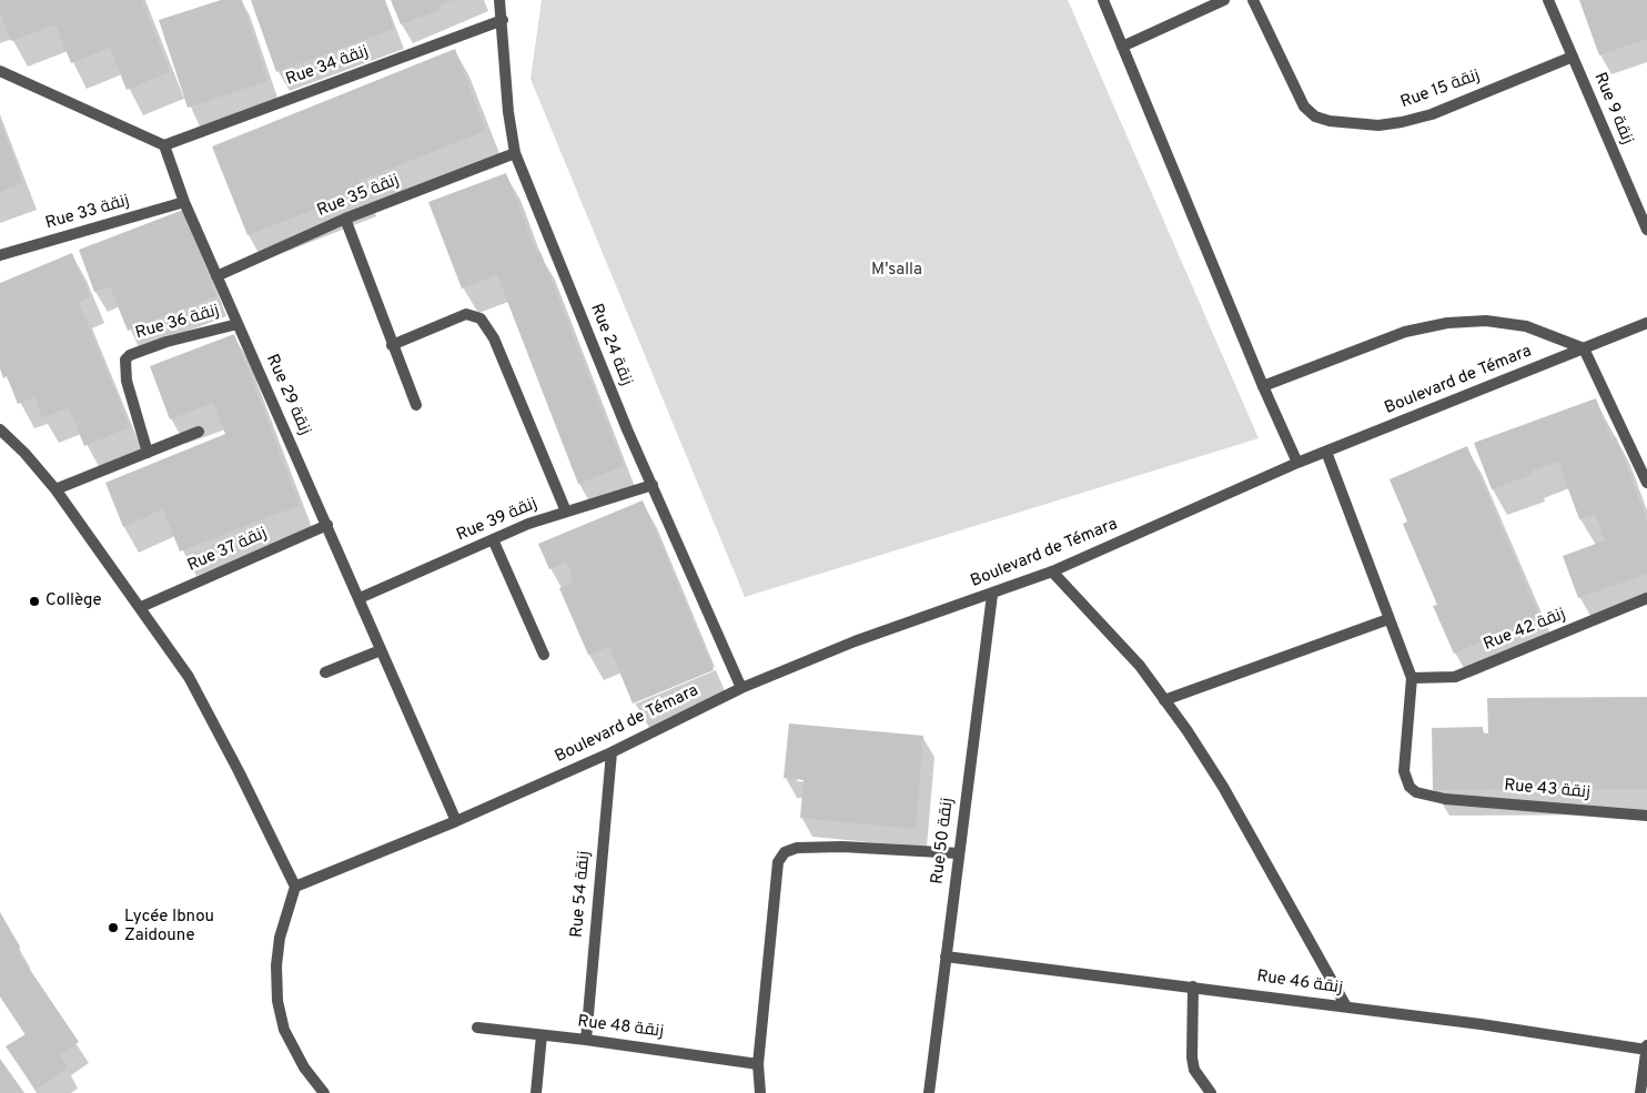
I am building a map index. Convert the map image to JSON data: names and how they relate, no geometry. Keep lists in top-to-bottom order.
{
  "streets": {
    "street": [
      "Rue 34 زنقة",
      "Rue 15 زنقة",
      "Rue 9 زنقة",
      "Rue 35 زنقة",
      "Rue 33 زنقة",
      "Rue 36 زنقة",
      "Rue 24 زنقة",
      "Boulevard de Témara",
      "Rue 29 زنقة",
      "Rue 39 زنقة",
      "Rue 37 زنقة",
      "Rue 42 زنقة",
      "Rue 43 زنقة",
      "Rue 50 زنقة",
      "Rue 54 زنقة",
      "Rue 46 زنقة",
      "Rue 48 زنقة"
    ]
  },
  "crossings": [
    ["Rue 34 زنقة", "Rue 24 زنقة"],
    ["Rue 34 زنقة", "Rue 29 زنقة"],
    ["Rue 15 زنقة", "Rue 9 زنقة"],
    ["Rue 35 زنقة", "Rue 24 زنقة"],
    ["Rue 35 زنقة", "Rue 29 زنقة"],
    ["Rue 33 زنقة", "Rue 29 زنقة"],
    ["Rue 36 زنقة", "Rue 29 زنقة"],
    ["Rue 24 زنقة", "Boulevard de Témara"],
    ["Rue 24 زنقة", "Rue 39 زنقة"],
    ["Boulevard de Témara", "Rue 29 زنقة"],
    ["Boulevard de Témara", "Rue 50 زنقة"],
    ["Boulevard de Témara", "Rue 54 زنقة"],
    ["Rue 29 زنقة", "Rue 39 زنقة"],
    ["Rue 29 زنقة", "Rue 37 زنقة"],
    ["Rue 42 زنقة", "Rue 43 زنقة"],
    ["Rue 50 زنقة", "Rue 46 زنقة"],
    ["Rue 54 زنقة", "Rue 48 زنقة"]
  ],
  "parks": ["M'salla"],
  "places": ["Collège", "Lycée Ibnou Zaidoune"]
}
